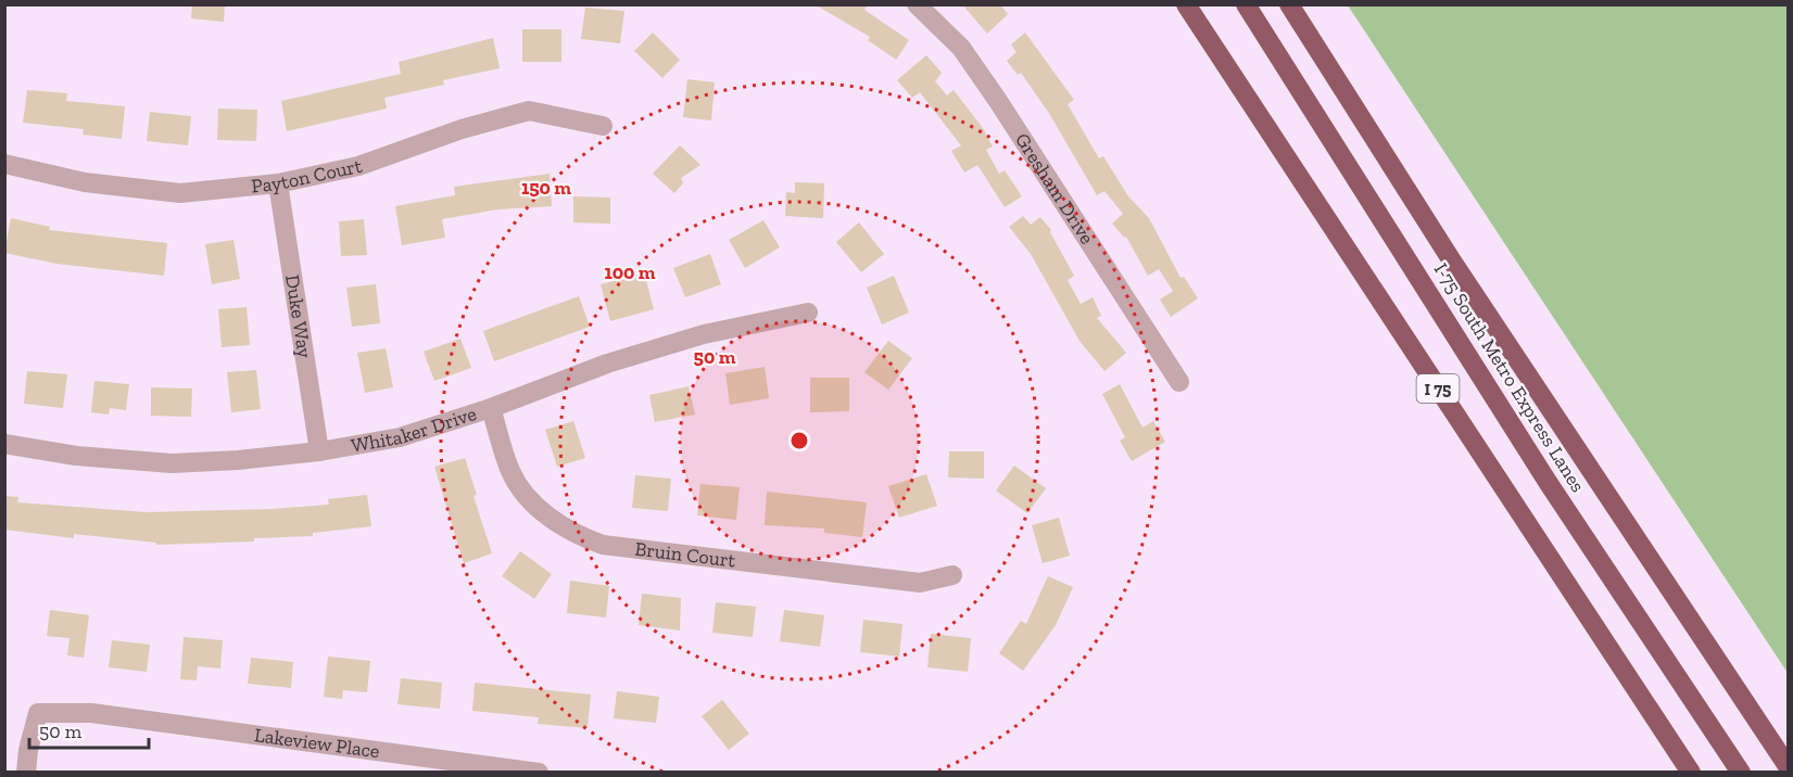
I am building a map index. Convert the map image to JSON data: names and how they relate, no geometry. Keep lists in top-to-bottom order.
{
  "streets": {
    "highway": ["I-75 South Metro Express Lanes", "I 75"],
    "street": [
      "Payton Court",
      "Gresham Drive",
      "Duke Way",
      "Whitaker Drive",
      "Bruin Court",
      "Lakeview Place"
    ]
  },
  "crossings": [
    ["Payton Court", "Duke Way"],
    ["Duke Way", "Whitaker Drive"],
    ["Whitaker Drive", "Bruin Court"]
  ],
  "scale_bar": "50 m",
  "rings": ["150 m", "100 m", "50 m"]
}
